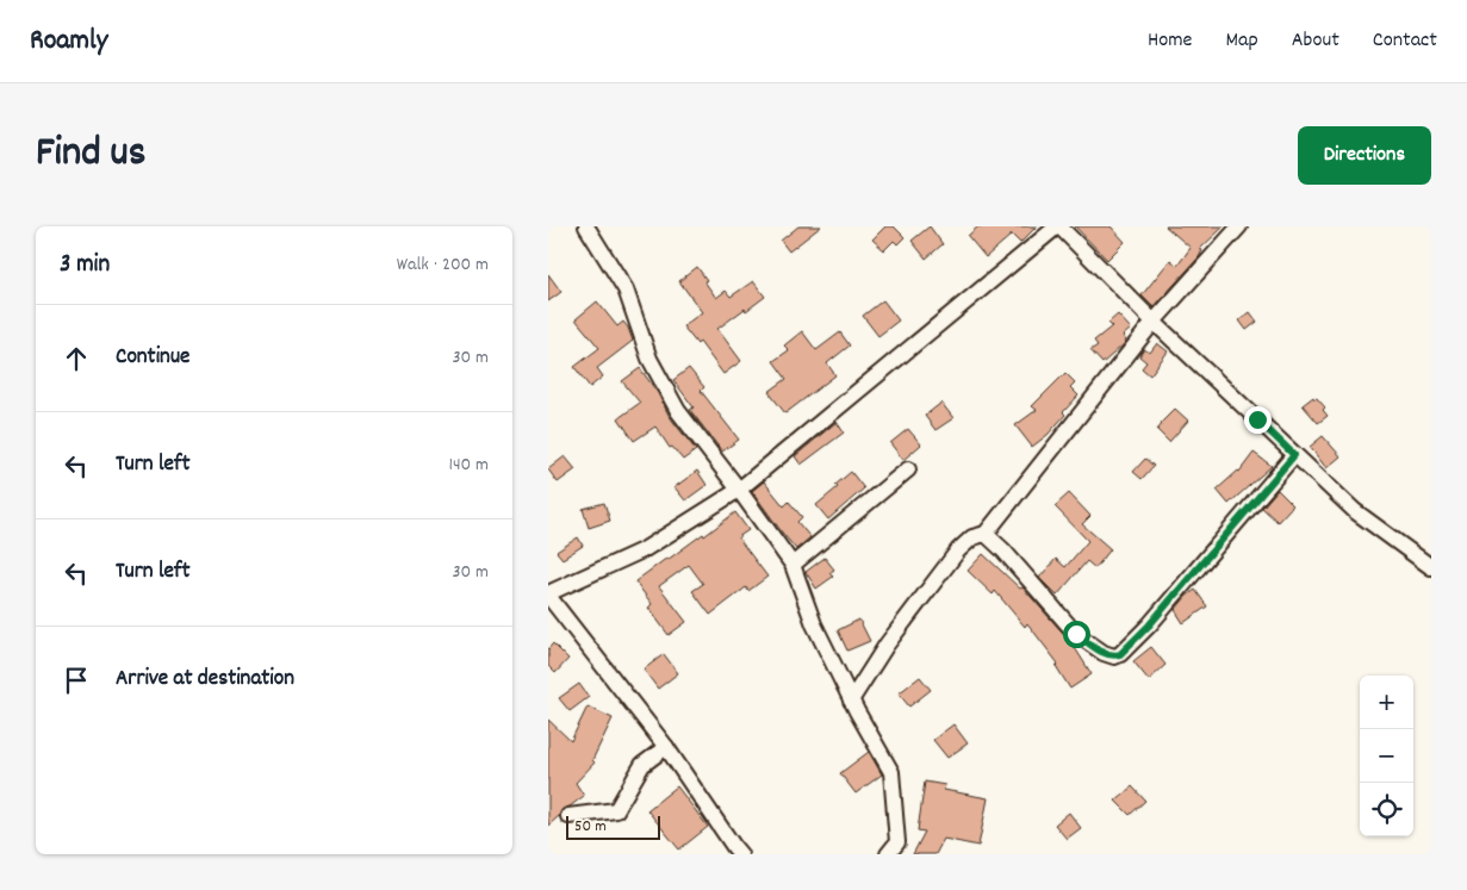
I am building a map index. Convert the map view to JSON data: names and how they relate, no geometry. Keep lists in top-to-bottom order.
{
  "scale_bar": "50 m",
  "page": {
    "header": "Roamly",
    "nav": [
      "Home",
      "Map",
      "About",
      "Contact"
    ],
    "title": "Find us",
    "buttons": "Directions",
    "heading": ["3 min", "Walk · 200 m"],
    "list": [
      ["Continue", "30 m"],
      ["Turn left", "140 m"],
      ["Turn left", "30 m"],
      "Arrive at destination"
    ],
    "map_buttons": ["+", "−"],
    "scale": "50 m"
  }
}
